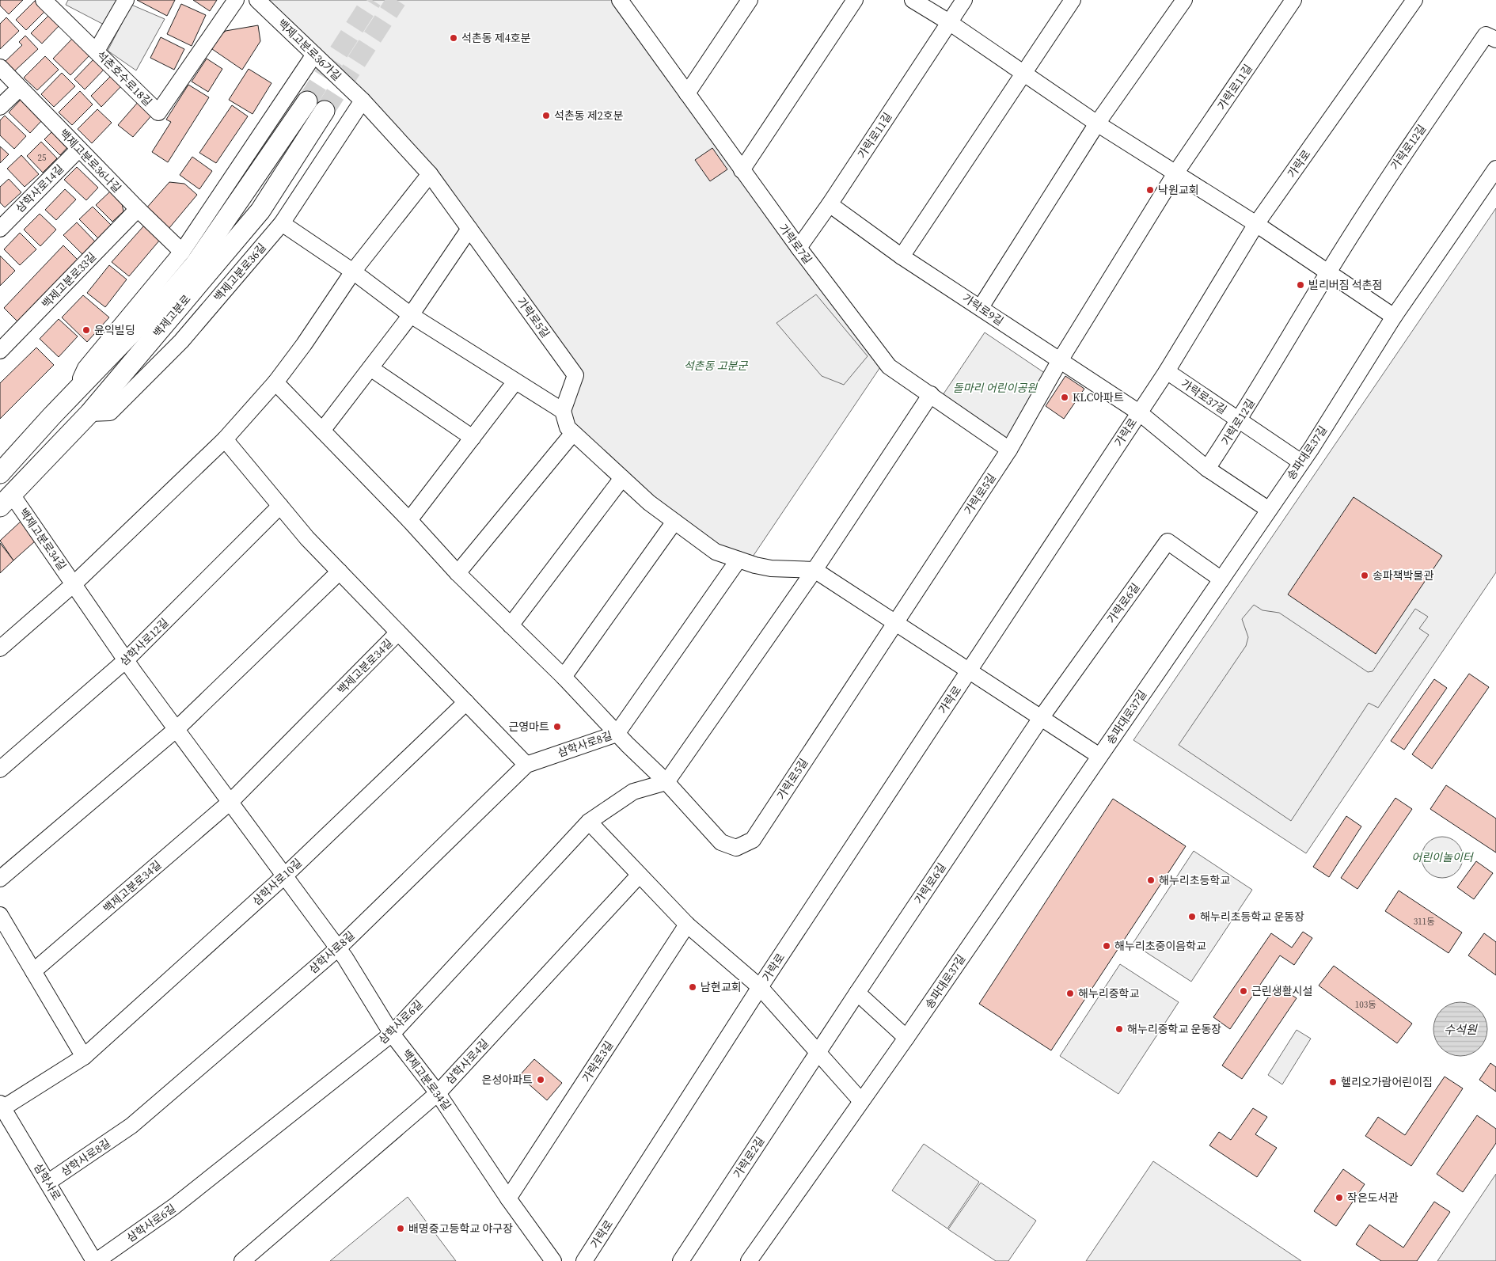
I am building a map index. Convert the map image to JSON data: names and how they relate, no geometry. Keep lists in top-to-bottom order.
{
  "streets": {
    "main road": ["백제고분로"],
    "street": [
      "백제고분로36가길",
      "석촌호수로18길",
      "가락로11길",
      "가락로12길",
      "백제고분로36나길",
      "가락로",
      "삼학사로14길",
      "가락로7길",
      "백제고분로36길",
      "백제고분로33길",
      "가락로9길",
      "가락로5길",
      "가락로37길",
      "송파대로37길",
      "백제고분로34길",
      "가락로6길",
      "삼학사로12길",
      "삼학사로8길",
      "삼학사로10길",
      "삼학사로6길",
      "삼학사로4길",
      "가락로3길",
      "가락로2길",
      "삼학사로"
    ]
  },
  "crossings": [
    ["백제고분로36가길", "백제고분로36길"],
    ["백제고분로36가길", "가락로5길"],
    ["가락로11길", "가락로7길"],
    ["가락로11길", "가락로9길"],
    ["가락로11길", "가락로5길"],
    ["가락로12길", "가락로"],
    ["가락로12길", "가락로37길"],
    ["백제고분로36나길", "삼학사로14길"],
    ["백제고분로36나길", "백제고분로33길"],
    ["가락로", "가락로9길"],
    ["가락로", "가락로37길"],
    ["가락로", "송파대로37길"],
    ["가락로", "가락로6길"],
    ["가락로", "가락로2길"],
    ["가락로7길", "가락로5길"],
    ["백제고분로36길", "백제고분로"],
    ["백제고분로36길", "가락로5길"],
    ["가락로9길", "가락로5길"],
    ["백제고분로", "백제고분로34길"],
    ["가락로5길", "삼학사로8길"],
    ["가락로5길", "삼학사로6길"],
    ["가락로37길", "송파대로37길"],
    ["송파대로37길", "가락로6길"],
    ["백제고분로34길", "삼학사로12길"],
    ["백제고분로34길", "삼학사로8길"],
    ["백제고분로34길", "삼학사로10길"],
    ["백제고분로34길", "삼학사로6길"],
    ["백제고분로34길", "삼학사로4길"],
    ["백제고분로34길", "가락로3길"],
    ["가락로6길", "가락로2길"],
    ["삼학사로8길", "삼학사로"],
    ["삼학사로10길", "삼학사로"],
    ["삼학사로6길", "삼학사로"]
  ],
  "water": ["수석원"],
  "parks": ["석촌동 고분군", "돌마리 어린이공원", "어린이놀이터"],
  "places": [
    "석촌동 제4호분",
    "석촌동 제2호분",
    "낙원교회",
    "빌리버짐 석촌점",
    "윤익빌딩",
    "KLC아파트",
    "송파책박물관",
    "근영마트",
    "해누리초등학교",
    "해누리초등학교 운동장",
    "해누리초중이음학교",
    "남현교회",
    "근린생활시설",
    "해누리중학교",
    "해누리중학교 운동장",
    "은성아파트",
    "헬리오가람어린이집",
    "작은도서관",
    "배명중고등학교 야구장"
  ],
  "house_numbers": ["25", "311동", "103동"]
}
